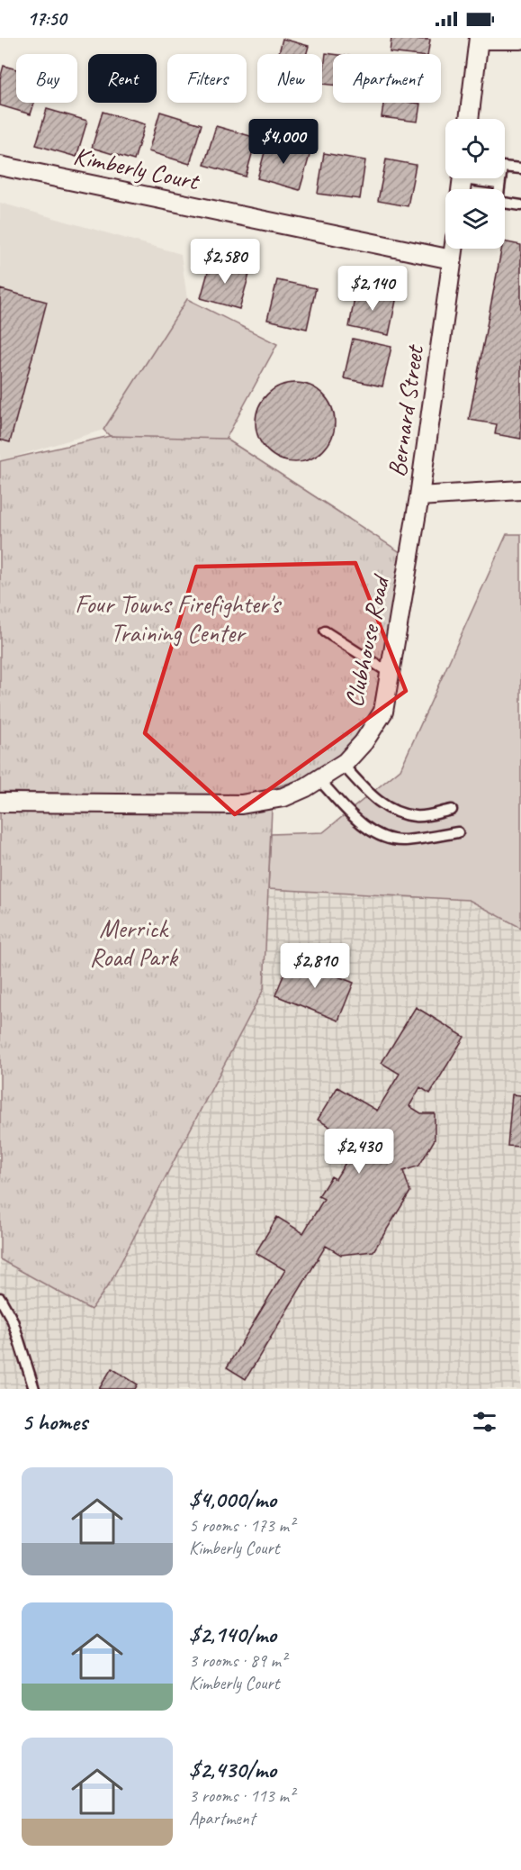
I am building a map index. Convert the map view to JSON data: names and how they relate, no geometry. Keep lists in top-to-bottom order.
{
  "streets": {
    "street": ["Kimberly Court", "Bernard Street", "Clubhouse Road"]
  },
  "crossings": [
    ["Kimberly Court", "Bernard Street"],
    ["Bernard Street", "Clubhouse Road"]
  ],
  "parks": ["Four Towns Firefighter's Training Center", "Merrick Road Park"],
  "page": {
    "status": "17:50",
    "chip": [
      "Buy",
      "Rent",
      "Filters",
      "New",
      "Apartment"
    ],
    "price": [
      "$4,000",
      "$2,580",
      "$2,140",
      "$2,810",
      "$2,430"
    ],
    "heading": "5 homes",
    "list": [
      {
        "name": "$4,000/mo",
        "note": "5 rooms · 173 m² · Kimberly Court"
      },
      {
        "name": "$2,140/mo",
        "note": "3 rooms · 89 m² · Kimberly Court"
      },
      {
        "name": "$2,430/mo",
        "note": "3 rooms · 113 m² · Apartment"
      }
    ]
  }
}
